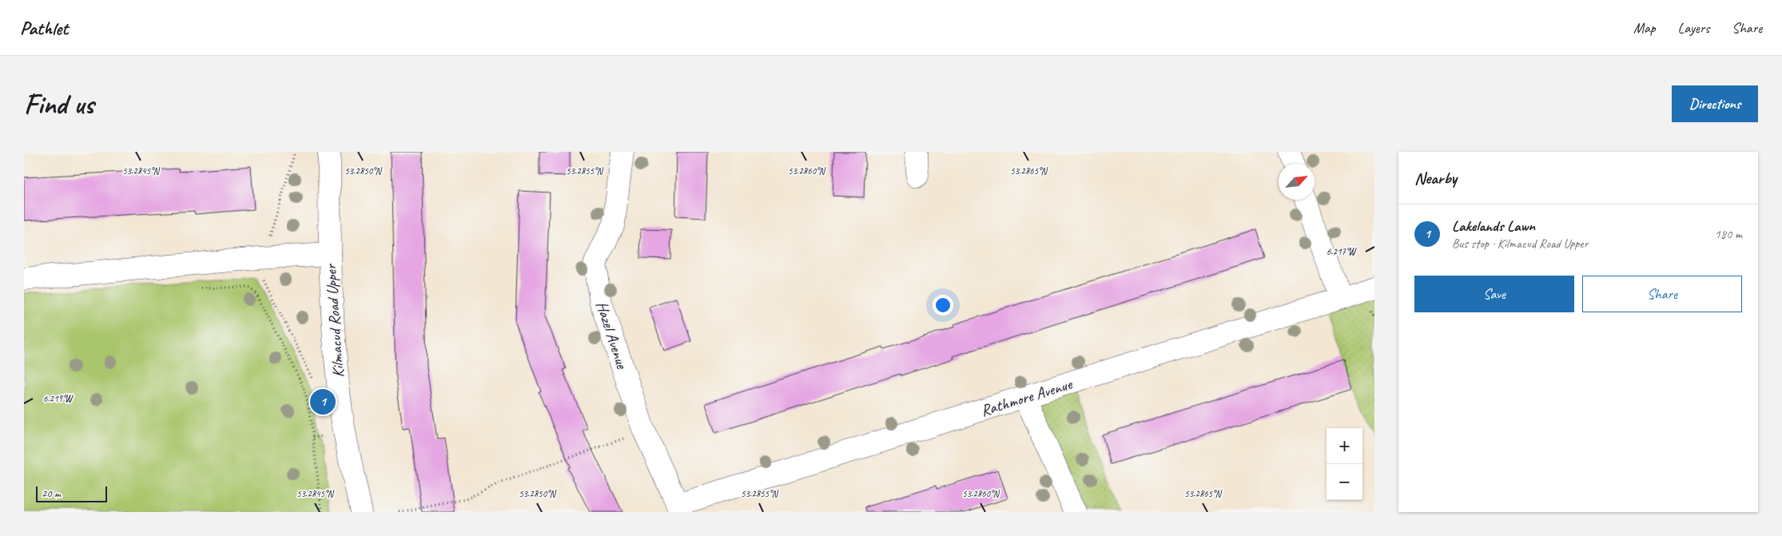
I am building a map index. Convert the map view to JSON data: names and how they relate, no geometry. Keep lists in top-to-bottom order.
{
  "streets": {
    "street": ["Kilmacud Road Upper", "Hazel Avenue", "Rathmore Avenue"]
  },
  "crossings": [
    ["Hazel Avenue", "Rathmore Avenue"]
  ],
  "scale_bar": "20 m",
  "north": "top right",
  "page": {
    "header": "Pathlet",
    "nav": ["Map", "Layers", "Share"],
    "buttons": [
      "Directions",
      ["Save", "Share"]
    ],
    "title": "Find us",
    "heading": "Nearby",
    "list": [
      {
        "mark": "1",
        "name": "Lakelands Lawn",
        "note": "Bus stop · Kilmacud Road Upper",
        "value": "180 m"
      }
    ],
    "pins": "1",
    "map_buttons": ["+", "−"],
    "scale": "20 m"
  },
  "coordinates": [
    "53.2845°N",
    "53.2850°N",
    "53.2855°N",
    "53.2860°N",
    "53.2865°N",
    "6.217°W",
    "6.219°W"
  ]
}
